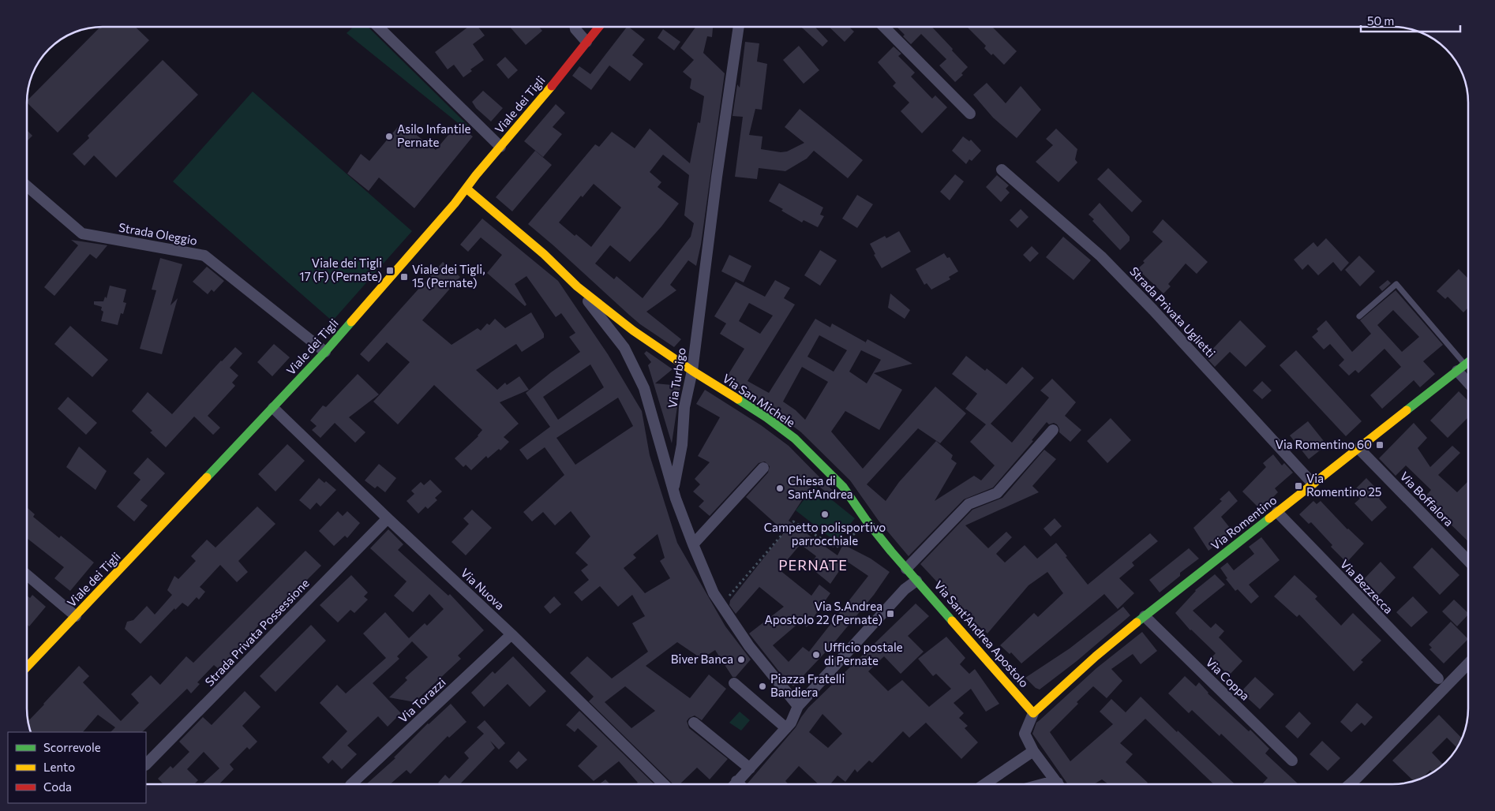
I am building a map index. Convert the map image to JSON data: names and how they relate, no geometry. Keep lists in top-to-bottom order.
{
  "streets": {
    "street": [
      "Viale dei Tigli",
      "Strada Oleggio",
      "Strada Privata Uglietti",
      "Via Turbigo",
      "Via San Michele",
      "Via Boffalora",
      "Via Romentino",
      "Via Bezzecca",
      "Via Nuova",
      "Strada Privata Possessione",
      "Via Sant'Andrea Apostolo",
      "Via Coppa",
      "Via Torazzi"
    ]
  },
  "crossings": [
    ["Viale dei Tigli", "Strada Oleggio"],
    ["Viale dei Tigli", "Via San Michele"],
    ["Viale dei Tigli", "Via Nuova"],
    ["Strada Privata Uglietti", "Via Romentino"],
    ["Via Turbigo", "Via San Michele"],
    ["Via Turbigo", "Via Sant'Andrea Apostolo"],
    ["Via San Michele", "Via Sant'Andrea Apostolo"],
    ["Via Boffalora", "Via Romentino"],
    ["Via Romentino", "Via Bezzecca"],
    ["Via Romentino", "Via Sant'Andrea Apostolo"],
    ["Via Romentino", "Via Coppa"],
    ["Via Nuova", "Strada Privata Possessione"],
    ["Via Nuova", "Via Torazzi"]
  ],
  "districts": ["PERNATE"],
  "places": {
    "other": [
      "Asilo Infantile Pernate",
      "Chiesa di Sant'Andrea",
      "Campetto polisportivo parrocchiale",
      "Ufficio postale di Pernate",
      "Biver Banca",
      "Piazza Fratelli Bandiera"
    ],
    "transit": [
      "Viale dei Tigli 17 (F) (Pernate)",
      "Viale dei Tigli, 15 (Pernate)",
      "Via Romentino 60",
      "Via Romentino 25",
      "Via S.Andrea Apostolo 22 (Pernate)"
    ]
  },
  "legend": ["Scorrevole", "Lento", "Coda"],
  "scale_bar": "50 m"
}
